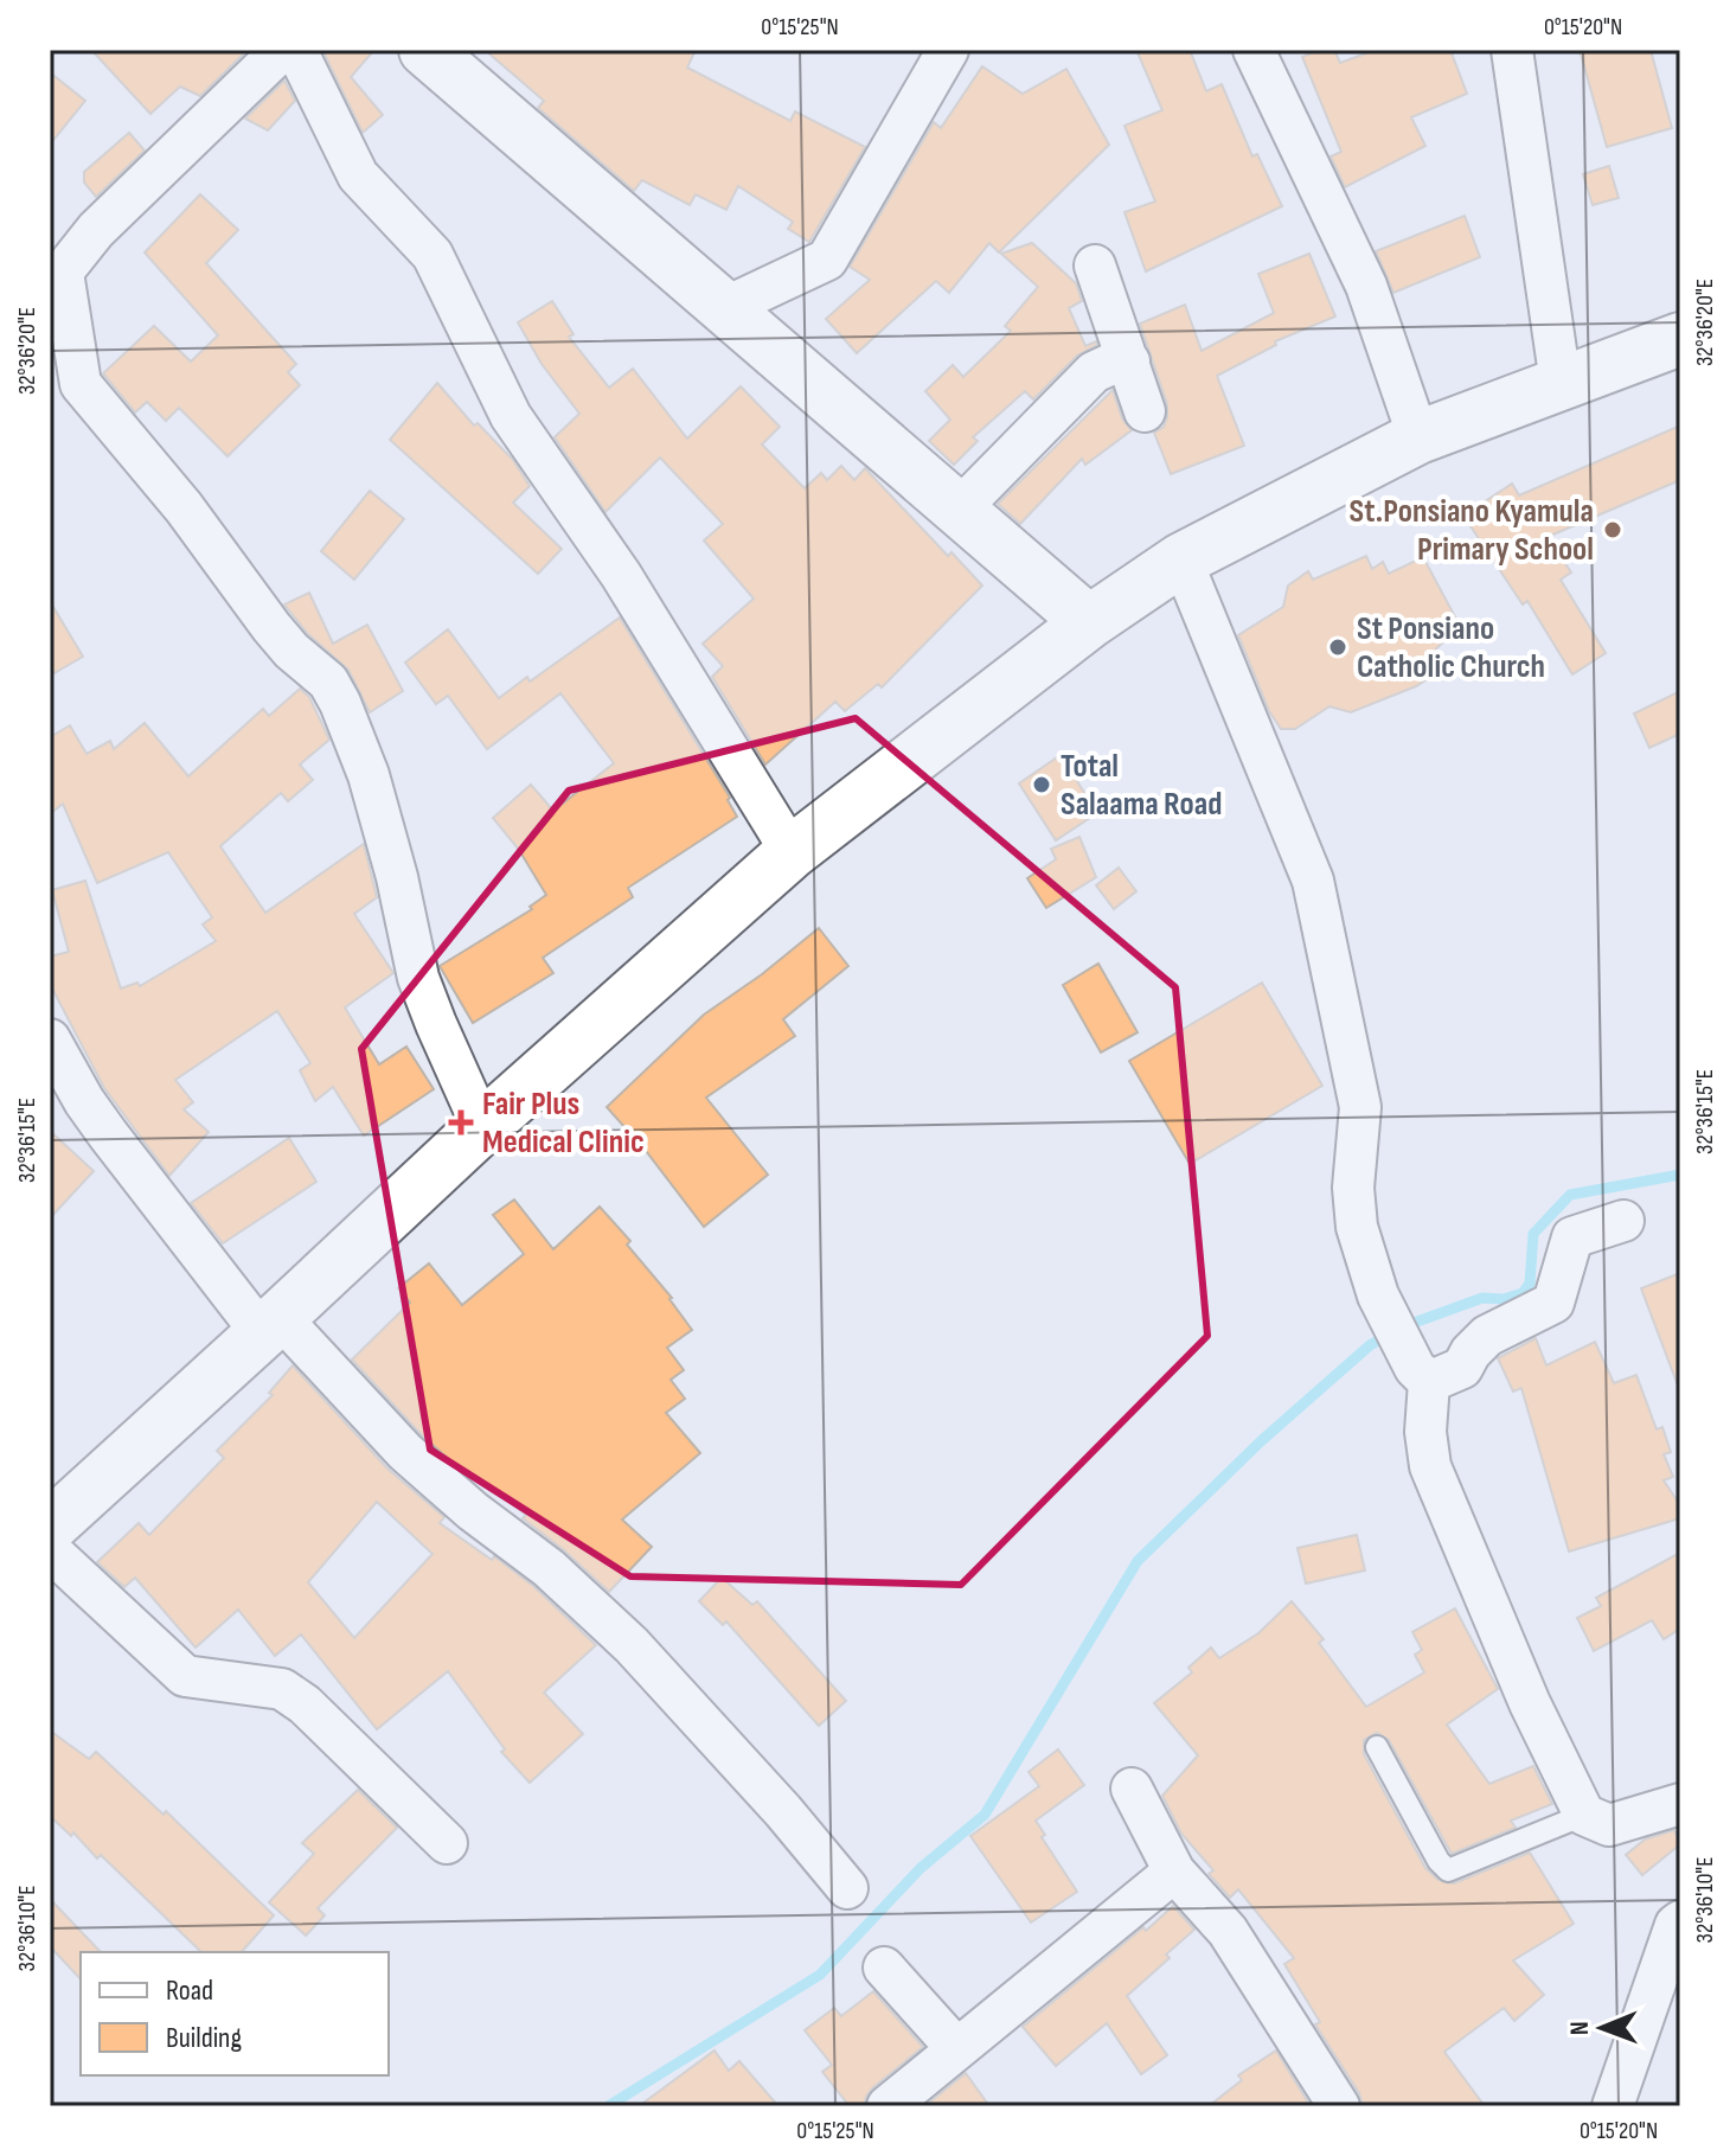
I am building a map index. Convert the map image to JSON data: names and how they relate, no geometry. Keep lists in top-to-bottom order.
{
  "places": {
    "other": ["St.Ponsiano Kyamula Primary School", "St Ponsiano Catholic Church", "Total Salaama Road"],
    "health": ["Fair Plus Medical Clinic"]
  },
  "legend": ["Road", "Building"],
  "north": "left",
  "coordinates": [
    "0°15'25\"N",
    "0°15'20\"N",
    "32°36'20\"E",
    "32°36'15\"E",
    "32°36'10\"E"
  ]
}
